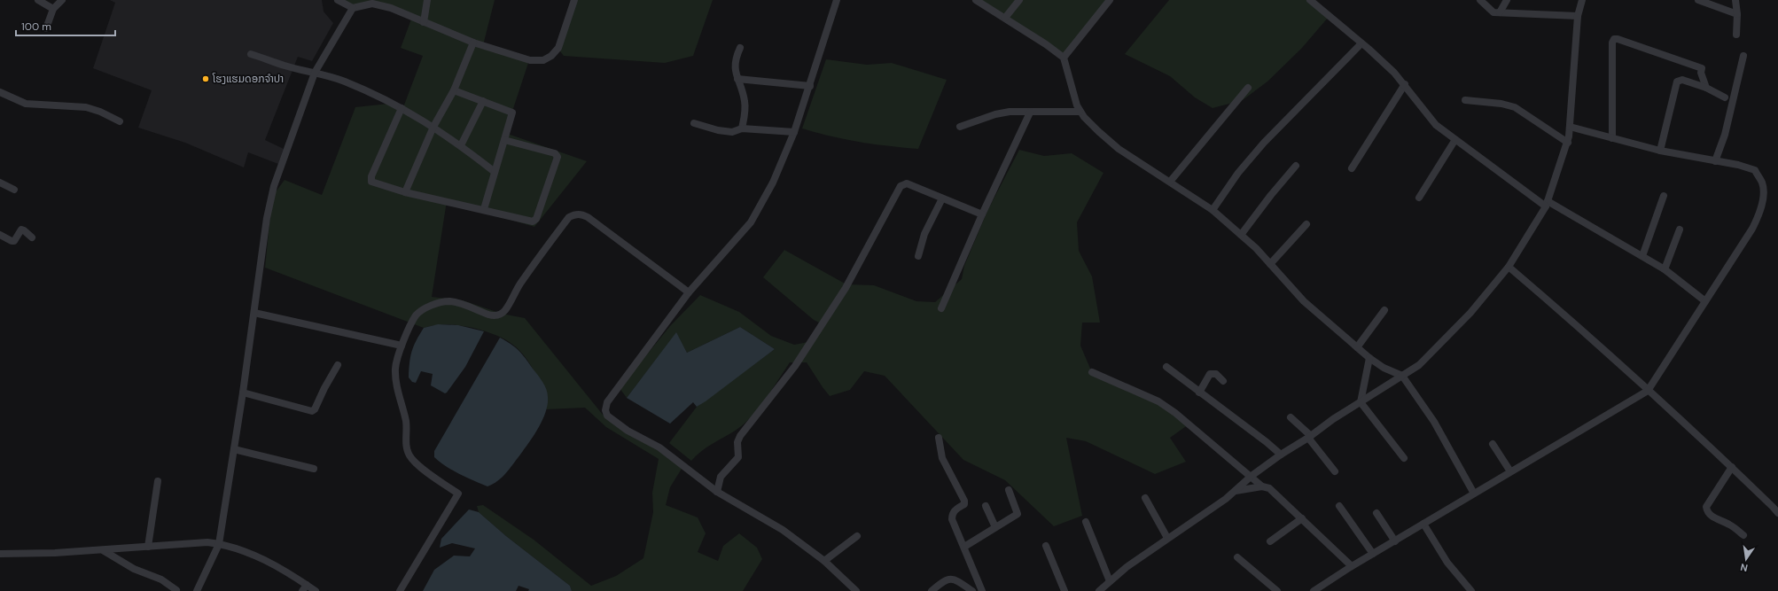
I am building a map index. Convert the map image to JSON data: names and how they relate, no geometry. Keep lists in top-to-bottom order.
{
  "places": ["ໂຮງແຮມດອກຈຳປາ"],
  "scale_bar": "100 m",
  "north": "bottom"
}
